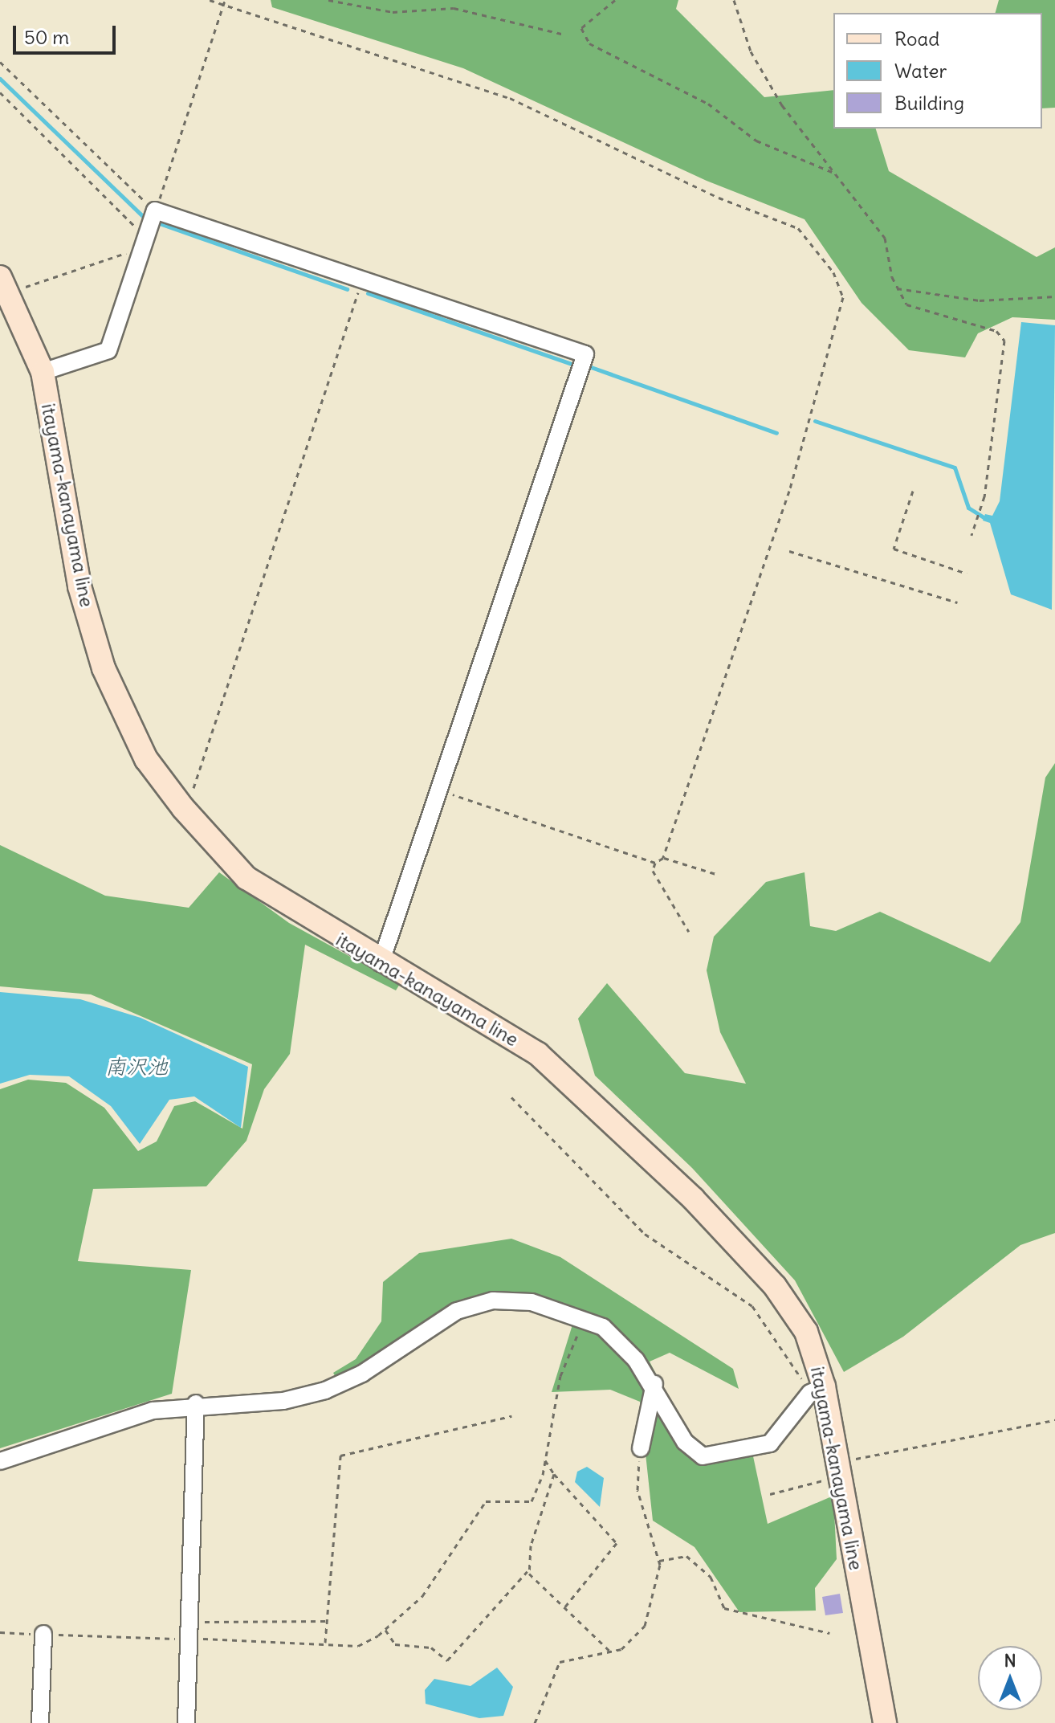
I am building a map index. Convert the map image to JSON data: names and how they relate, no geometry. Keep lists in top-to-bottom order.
{
  "streets": {
    "main road": ["itayama-kanayama line"]
  },
  "water": ["南沢池"],
  "legend": ["Road", "Water", "Building"],
  "scale_bar": "50 m",
  "north": "top"
}
